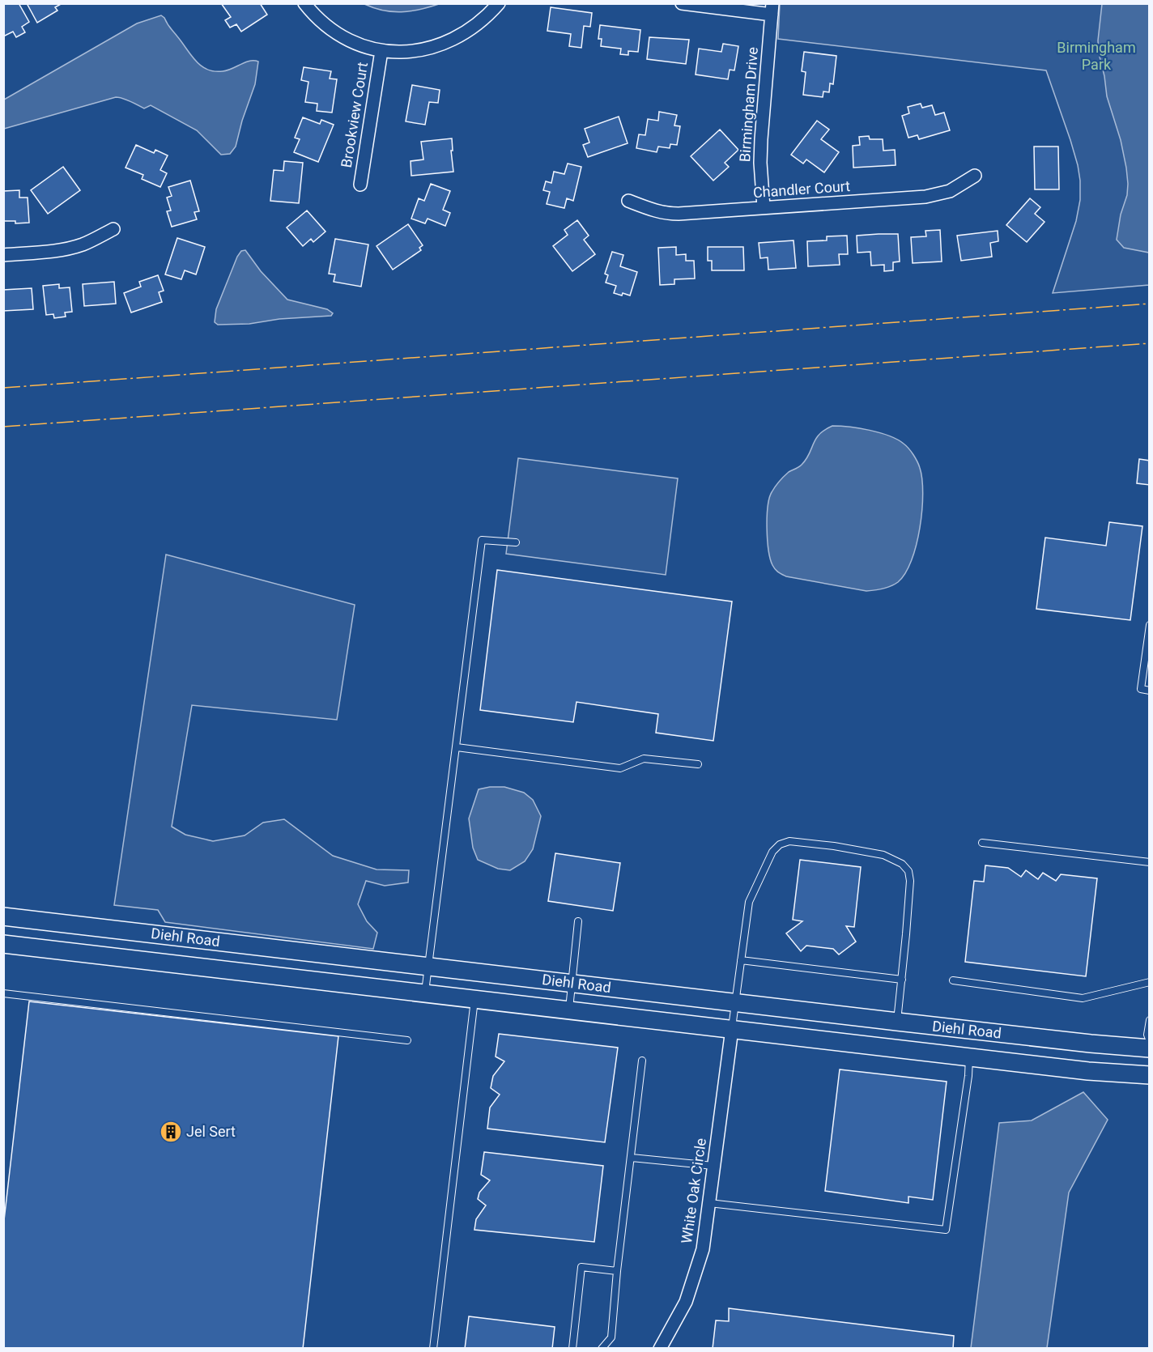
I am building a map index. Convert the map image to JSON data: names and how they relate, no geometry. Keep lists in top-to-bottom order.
{
  "streets": {
    "street": [
      "Birmingham Drive",
      "Brookview Court",
      "Chandler Court",
      "Diehl Road",
      "White Oak Circle"
    ]
  },
  "crossings": [
    ["Birmingham Drive", "Chandler Court"],
    ["Diehl Road", "White Oak Circle"]
  ],
  "parks": ["Birmingham Park"],
  "places": {
    "building": ["Jel Sert"]
  }
}
